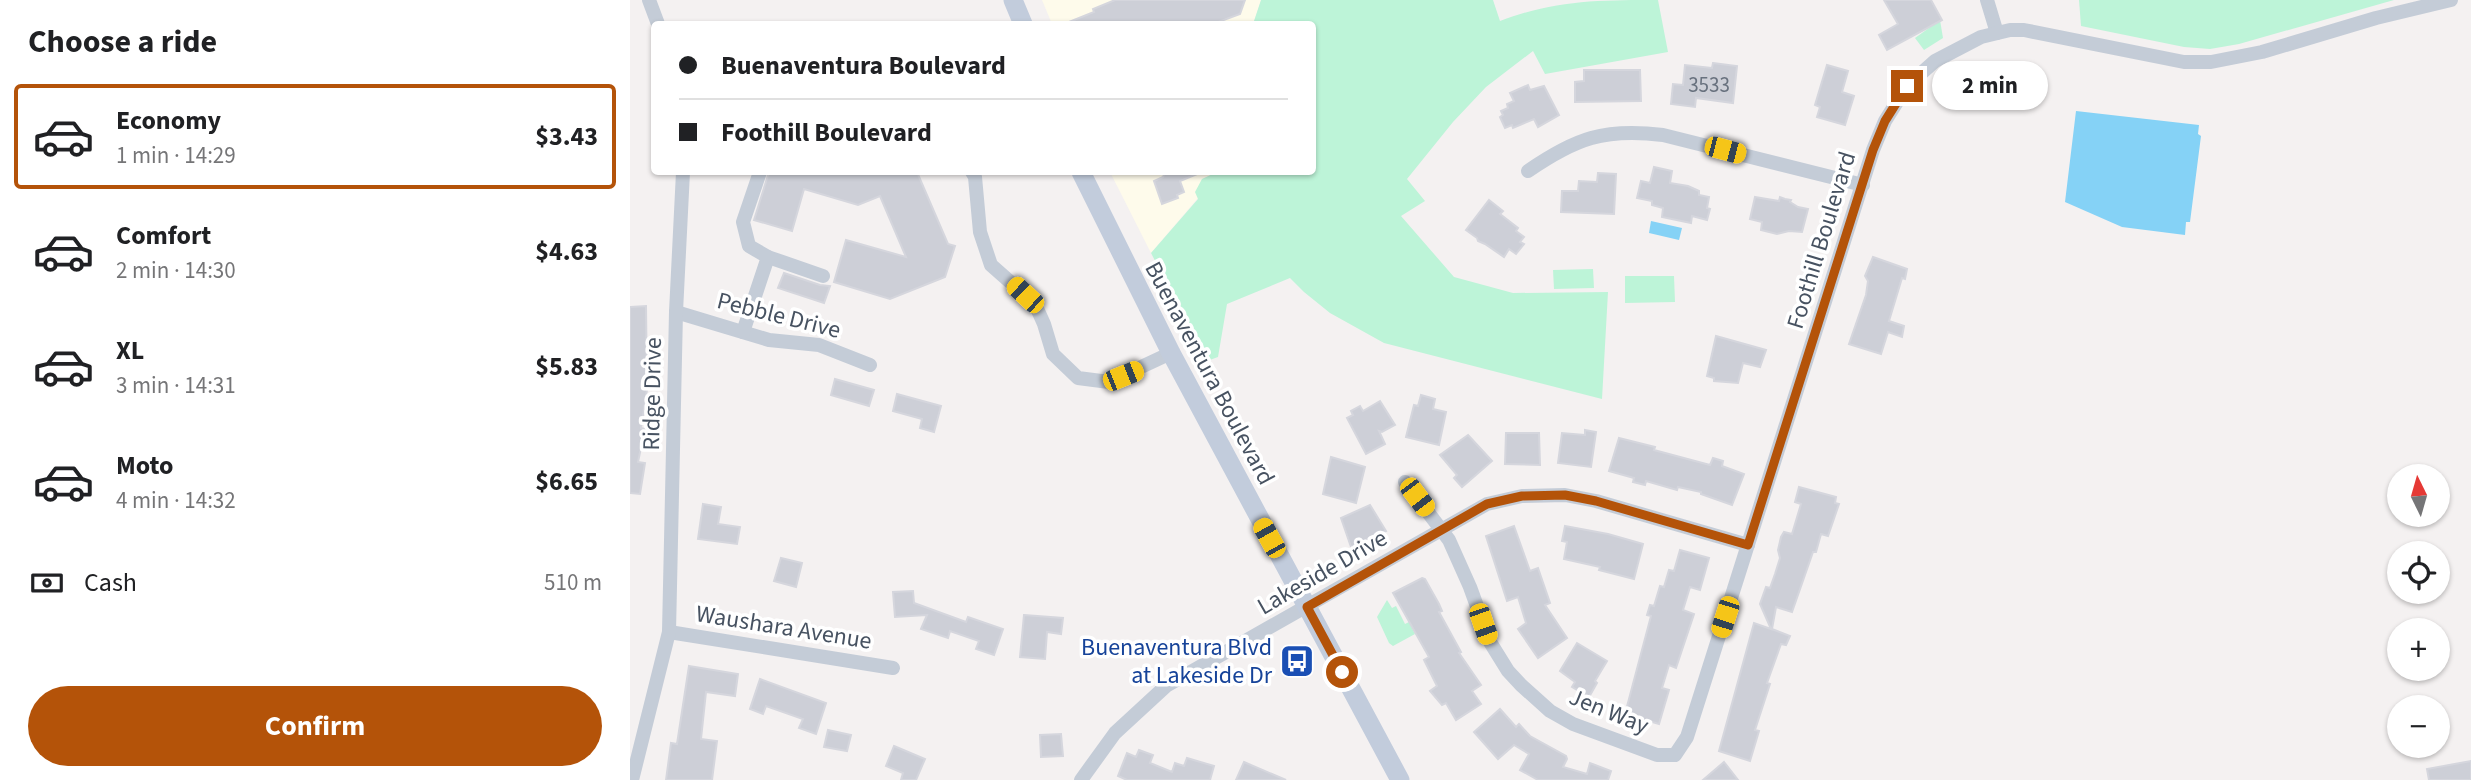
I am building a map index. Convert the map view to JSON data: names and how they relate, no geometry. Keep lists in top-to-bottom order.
{
  "streets": {
    "main road": ["Buenaventura Boulevard"],
    "street": [
      "Foothill Boulevard",
      "Pebble Drive",
      "Ridge Drive",
      "Lakeside Drive",
      "Waushara Avenue",
      "Jen Way"
    ]
  },
  "crossings": [
    ["Foothill Boulevard", "Lakeside Drive"],
    ["Foothill Boulevard", "Jen Way"],
    ["Pebble Drive", "Ridge Drive"],
    ["Buenaventura Boulevard", "Lakeside Drive"],
    ["Ridge Drive", "Waushara Avenue"],
    ["Lakeside Drive", "Jen Way"]
  ],
  "places": {
    "bus stop": ["Buenaventura Blvd at Lakeside Dr"]
  },
  "house_numbers": ["3533"],
  "north": "top",
  "page": {
    "heading": "Choose a ride",
    "banner": ["Buenaventura Boulevard", "Foothill Boulevard"],
    "bubble": "2 min",
    "list": [
      {
        "name": "Economy",
        "note": "1 min · 14:29",
        "value": "$3.43"
      },
      {
        "name": "Comfort",
        "note": "2 min · 14:30",
        "value": "$4.63"
      },
      {
        "name": "XL",
        "note": "3 min · 14:31",
        "value": "$5.83"
      },
      {
        "name": "Moto",
        "note": "4 min · 14:32",
        "value": "$6.65"
      }
    ],
    "map_buttons": ["+", "−"],
    "pay": ["Cash", "510 m"],
    "buttons": "Confirm"
  }
}
